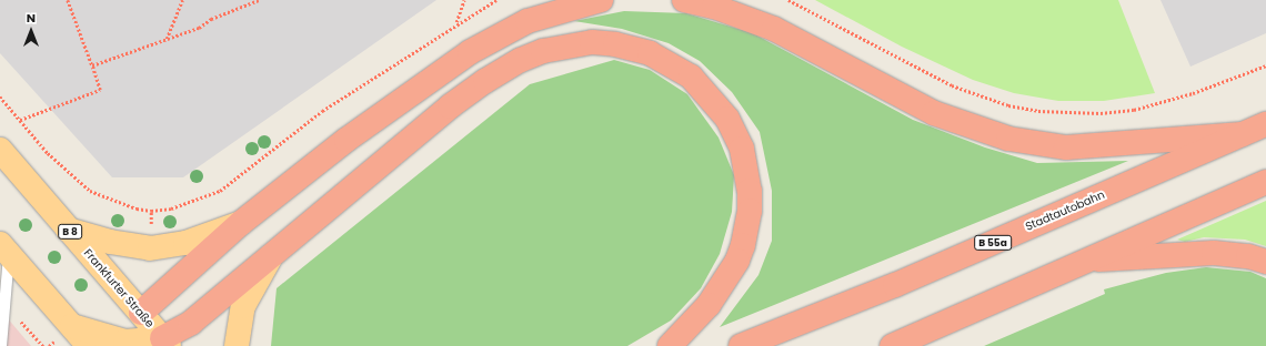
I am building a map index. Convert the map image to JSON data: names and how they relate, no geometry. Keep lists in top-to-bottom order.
{
  "streets": {
    "highway": ["Stadtautobahn", "B 55a"],
    "main road": ["B 8", "Frankfurter Straße"]
  },
  "north": "top"
}
